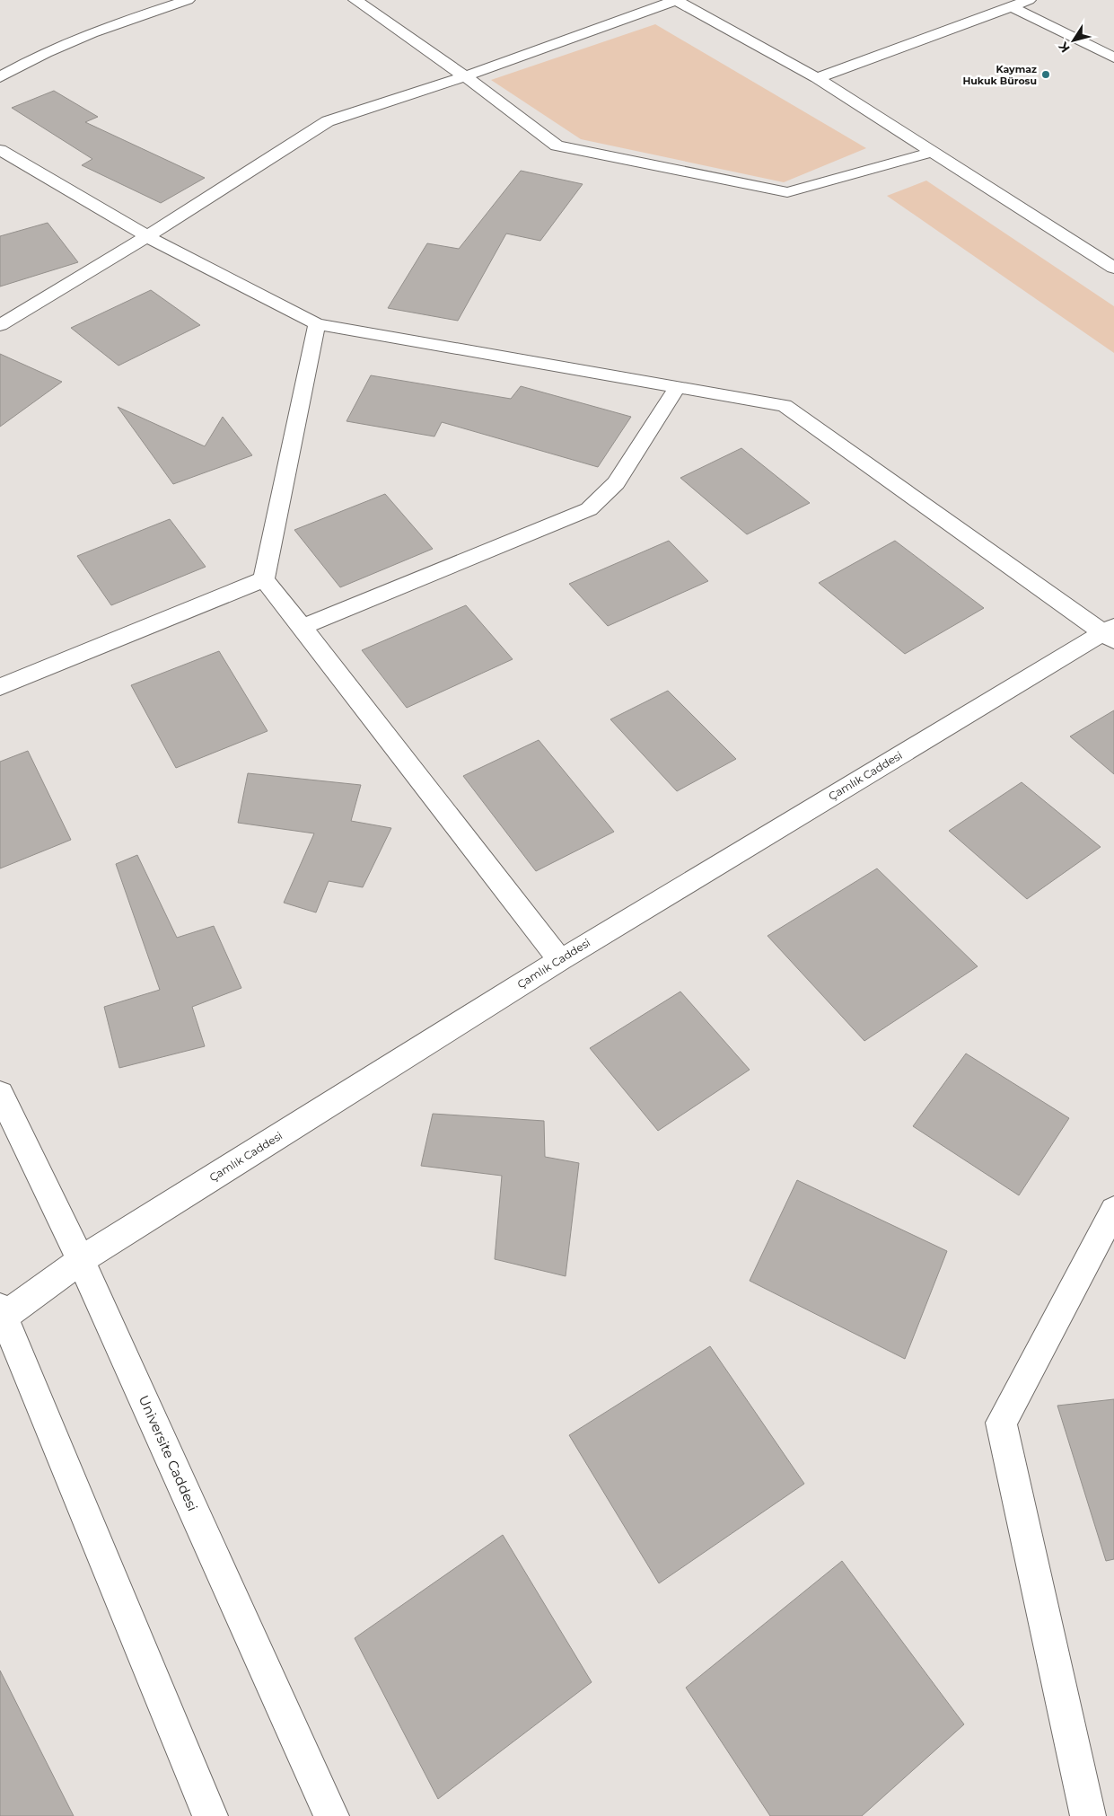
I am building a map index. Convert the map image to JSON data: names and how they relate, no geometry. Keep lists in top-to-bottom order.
{
  "streets": {
    "street": ["Çamlık Caddesi", "Universite Caddesi"]
  },
  "crossings": [
    ["Çamlık Caddesi", "Universite Caddesi"]
  ],
  "places": ["Kaymaz Hukuk Bürosu"],
  "north": "bottom left"
}
